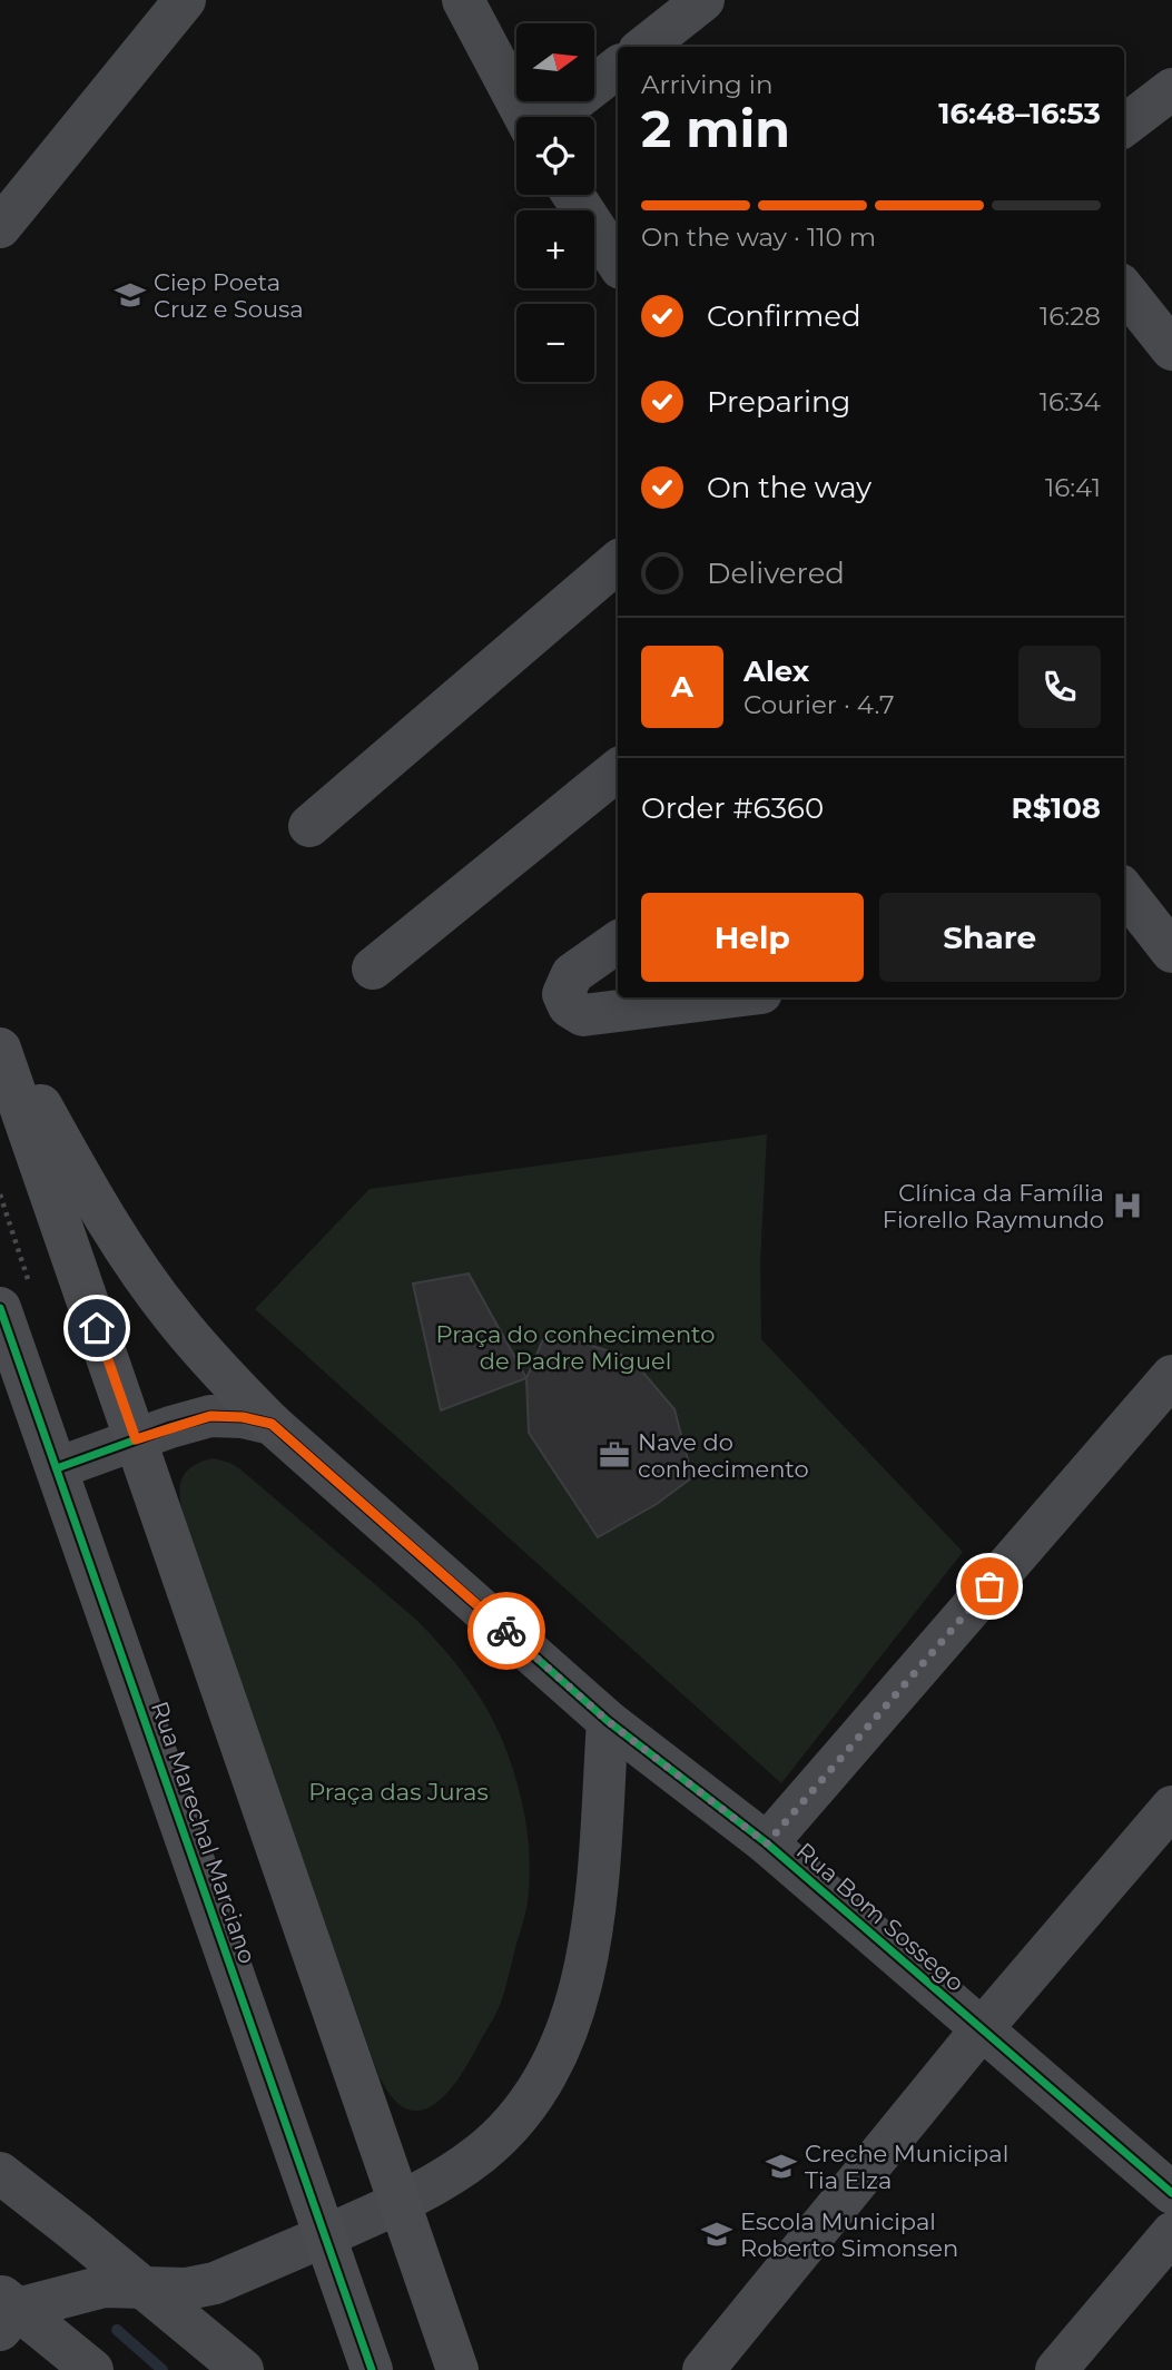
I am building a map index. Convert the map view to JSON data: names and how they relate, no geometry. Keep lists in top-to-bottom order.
{
  "streets": {
    "main road": ["Rua Marechal Marciano"],
    "street": ["Rua Bom Sossego"]
  },
  "parks": ["Praça do conhecimento de Padre Miguel", "Praça das Juras"],
  "places": {
    "school or university": ["Ciep Poeta Cruz e Sousa", "Creche Municipal Tia Elza", "Escola Municipal Roberto Simonsen"],
    "hospital": ["Clínica da Família Fiorello Raymundo"],
    "office": ["Nave do conhecimento"]
  },
  "north": "right",
  "page": {
    "map_buttons": ["+", "−"],
    "heading": ["2 min", "Arriving in", "16:48–16:53"],
    "panel": [
      "Alex",
      "Courier · 4.7",
      "Order #6360",
      "R$108"
    ],
    "bar": "On the way · 110 m",
    "list": [
      ["Confirmed", "16:28"],
      ["Preparing", "16:34"],
      ["On the way", "16:41"],
      "Delivered"
    ],
    "round": "A",
    "buttons": ["Help", "Share"]
  }
}
